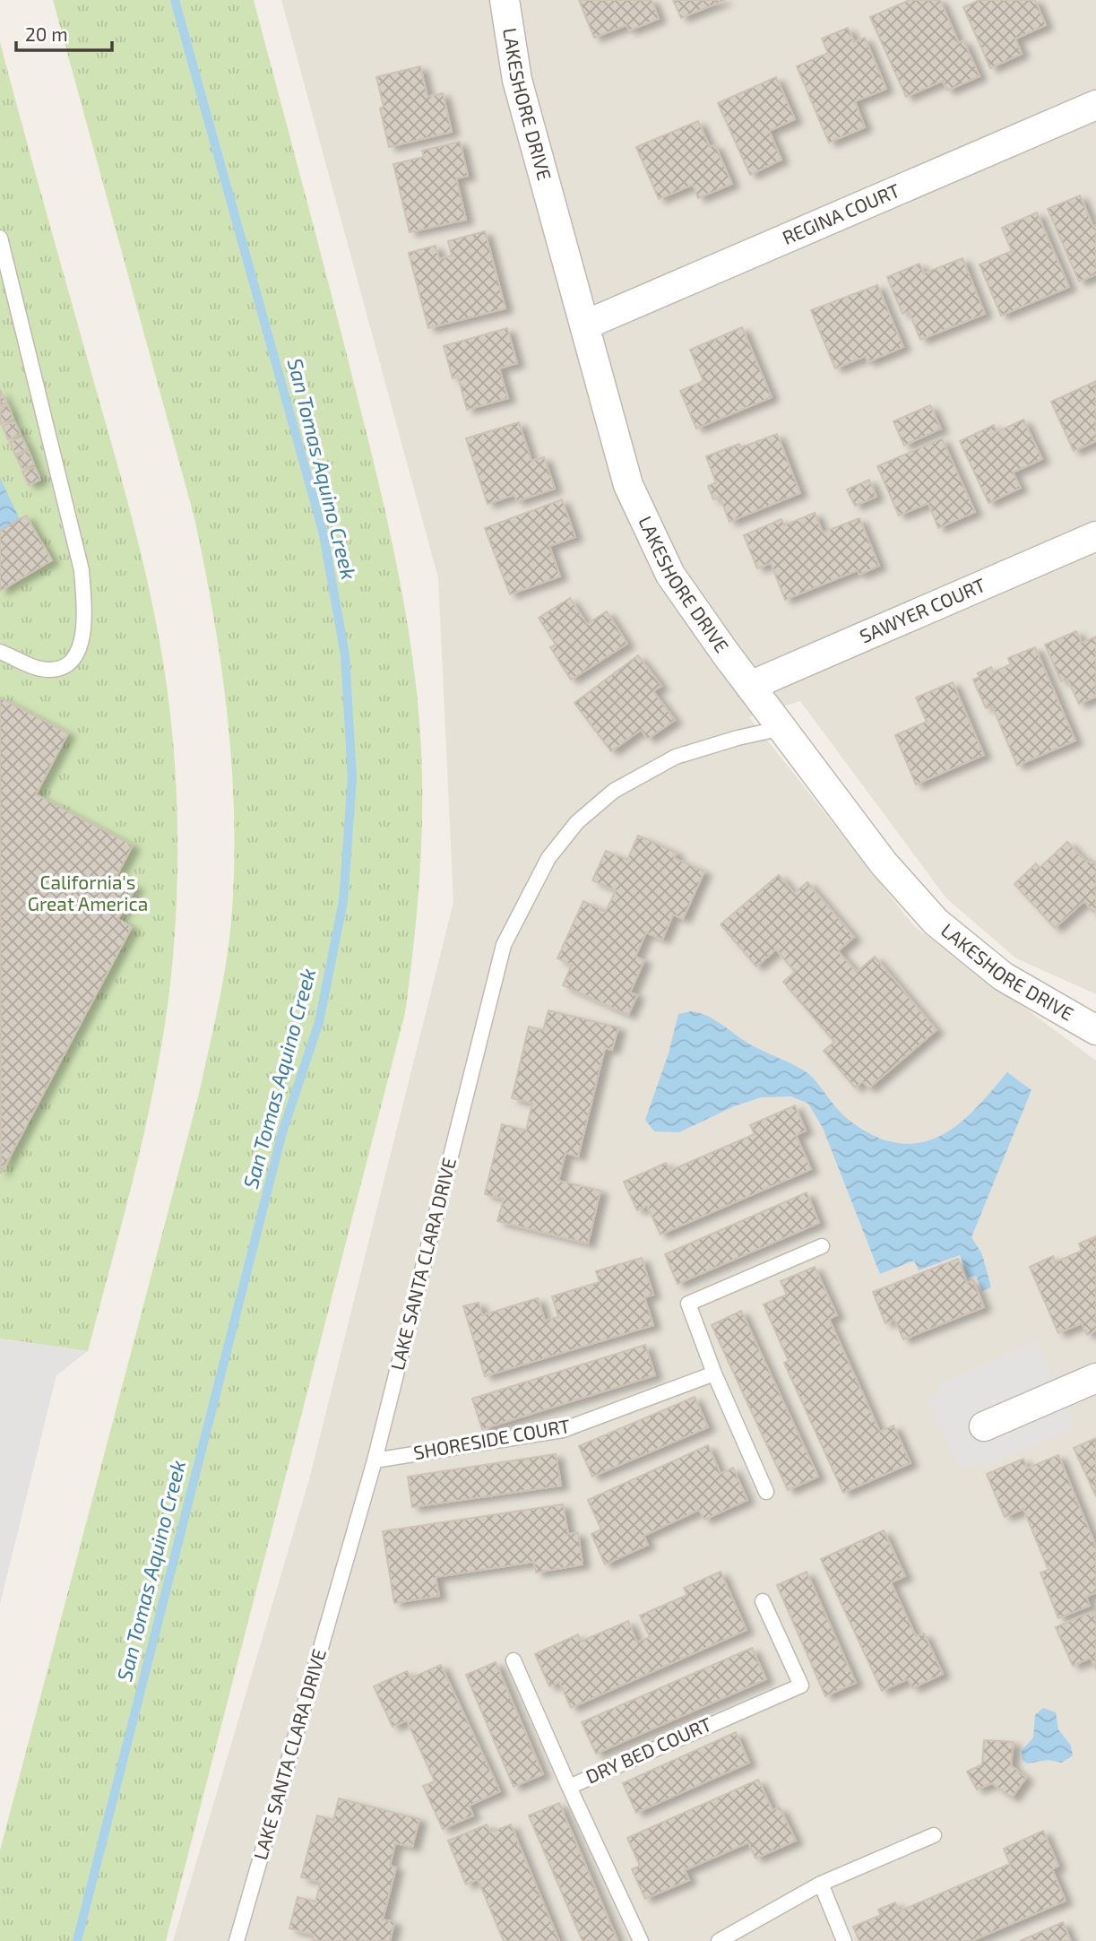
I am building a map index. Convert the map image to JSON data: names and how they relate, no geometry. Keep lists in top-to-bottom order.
{
  "streets": {
    "street": ["LAKESHORE DRIVE", "REGINA COURT", "SAWYER COURT"],
    "lane": ["LAKE SANTA CLARA DRIVE", "SHORESIDE COURT", "DRY BED COURT"]
  },
  "crossings": [
    ["LAKESHORE DRIVE", "REGINA COURT"],
    ["LAKESHORE DRIVE", "SAWYER COURT"],
    ["LAKESHORE DRIVE", "LAKE SANTA CLARA DRIVE"],
    ["LAKE SANTA CLARA DRIVE", "SHORESIDE COURT"]
  ],
  "water": ["San Tomas Aquino Creek"],
  "parks": ["California's Great America"],
  "scale_bar": "20 m"
}
